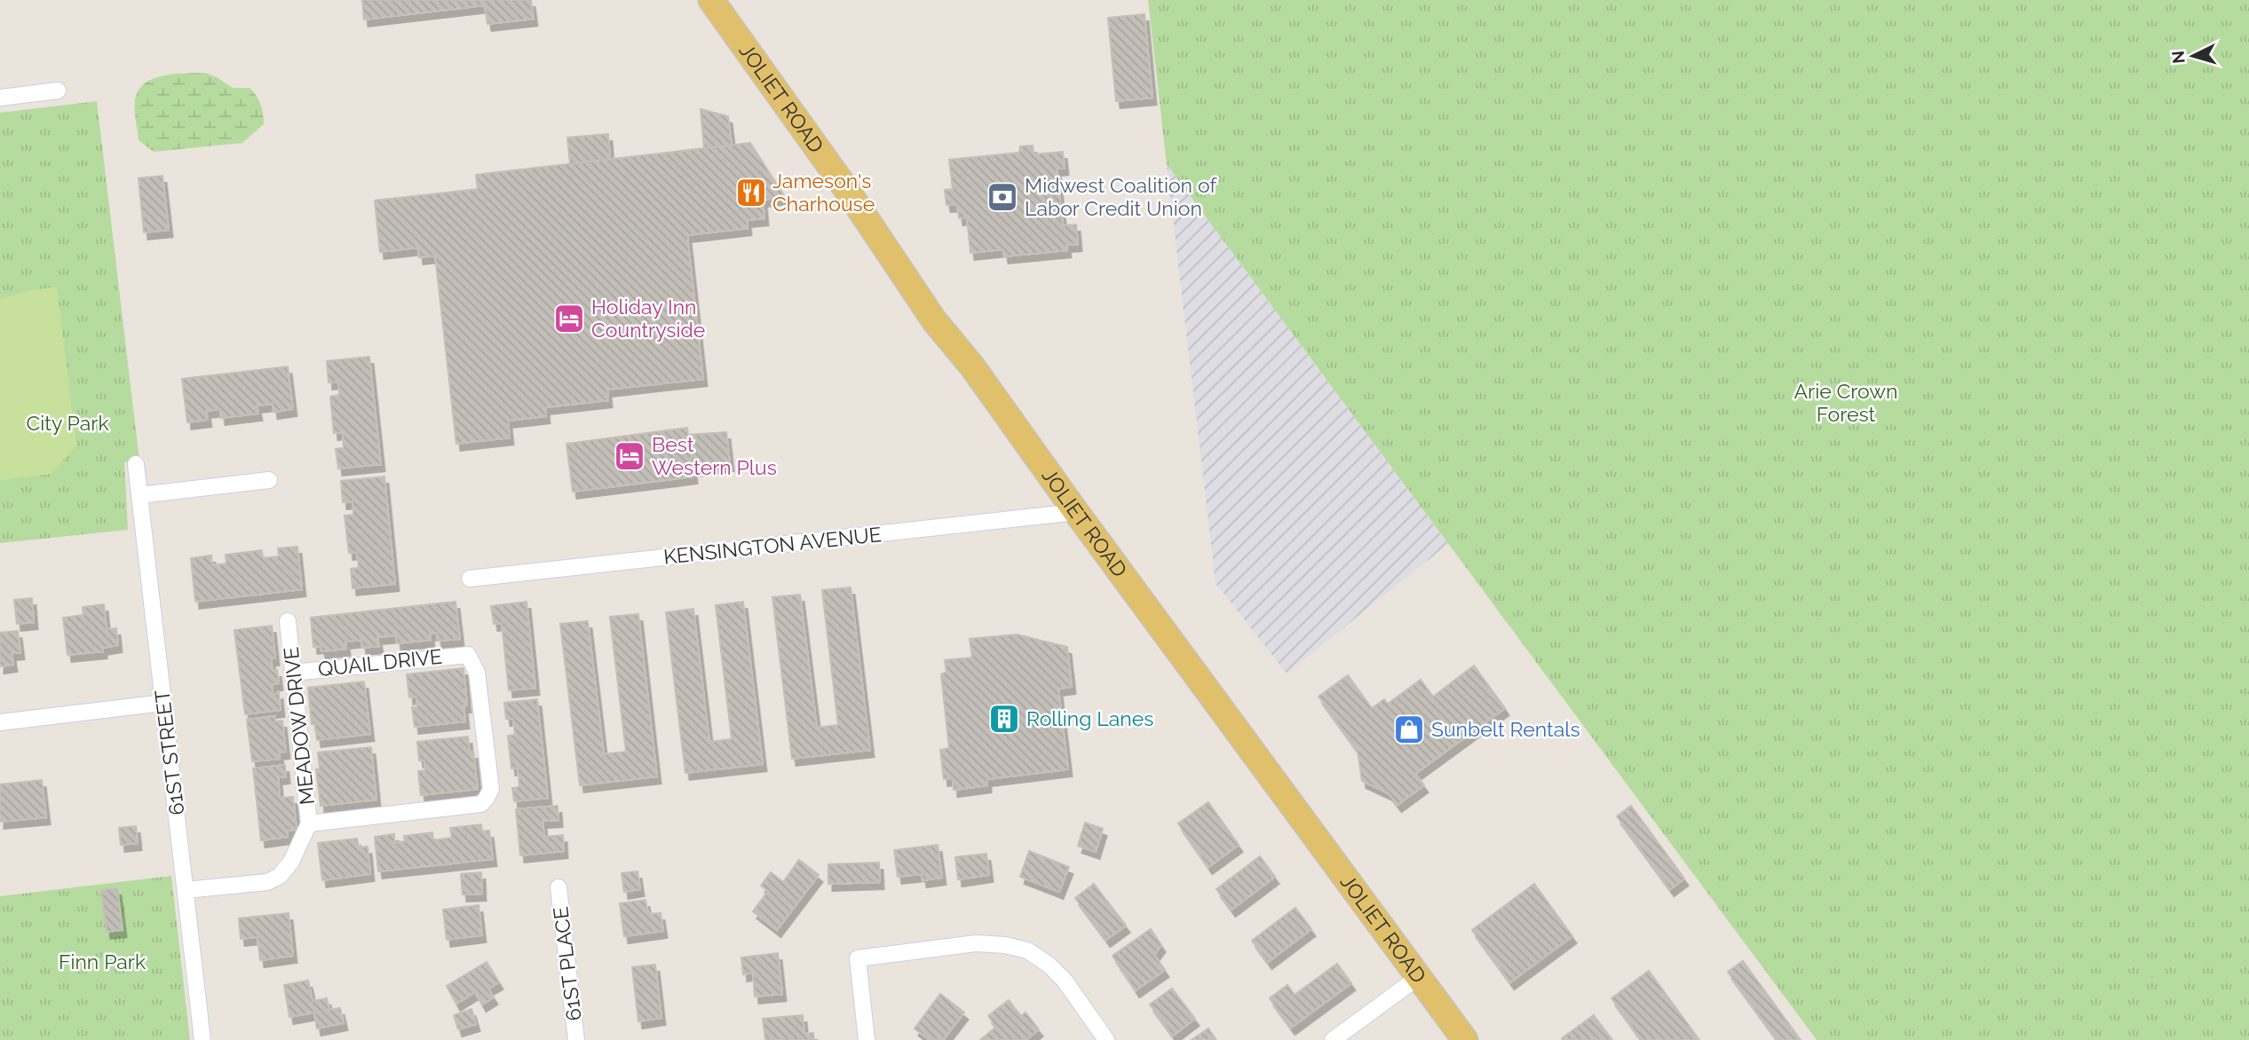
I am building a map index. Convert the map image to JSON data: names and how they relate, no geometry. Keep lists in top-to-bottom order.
{
  "streets": {
    "main road": ["JOLIET ROAD"],
    "street": [
      "KENSINGTON AVENUE",
      "QUAIL DRIVE",
      "MEADOW DRIVE",
      "61ST STREET",
      "61ST PLACE"
    ]
  },
  "crossings": [
    ["JOLIET ROAD", "KENSINGTON AVENUE"],
    ["QUAIL DRIVE", "MEADOW DRIVE"],
    ["MEADOW DRIVE", "61ST STREET"]
  ],
  "parks": ["Arie Crown Forest", "City Park", "Finn Park"],
  "places": {
    "restaurant": ["Jameson's Charhouse"],
    "bank": ["Midwest Coalition of Labor Credit Union"],
    "hotel": ["Holiday Inn Countryside", "Best Western Plus"],
    "building": ["Rolling Lanes"],
    "shop": ["Sunbelt Rentals"]
  },
  "north": "left"
}
